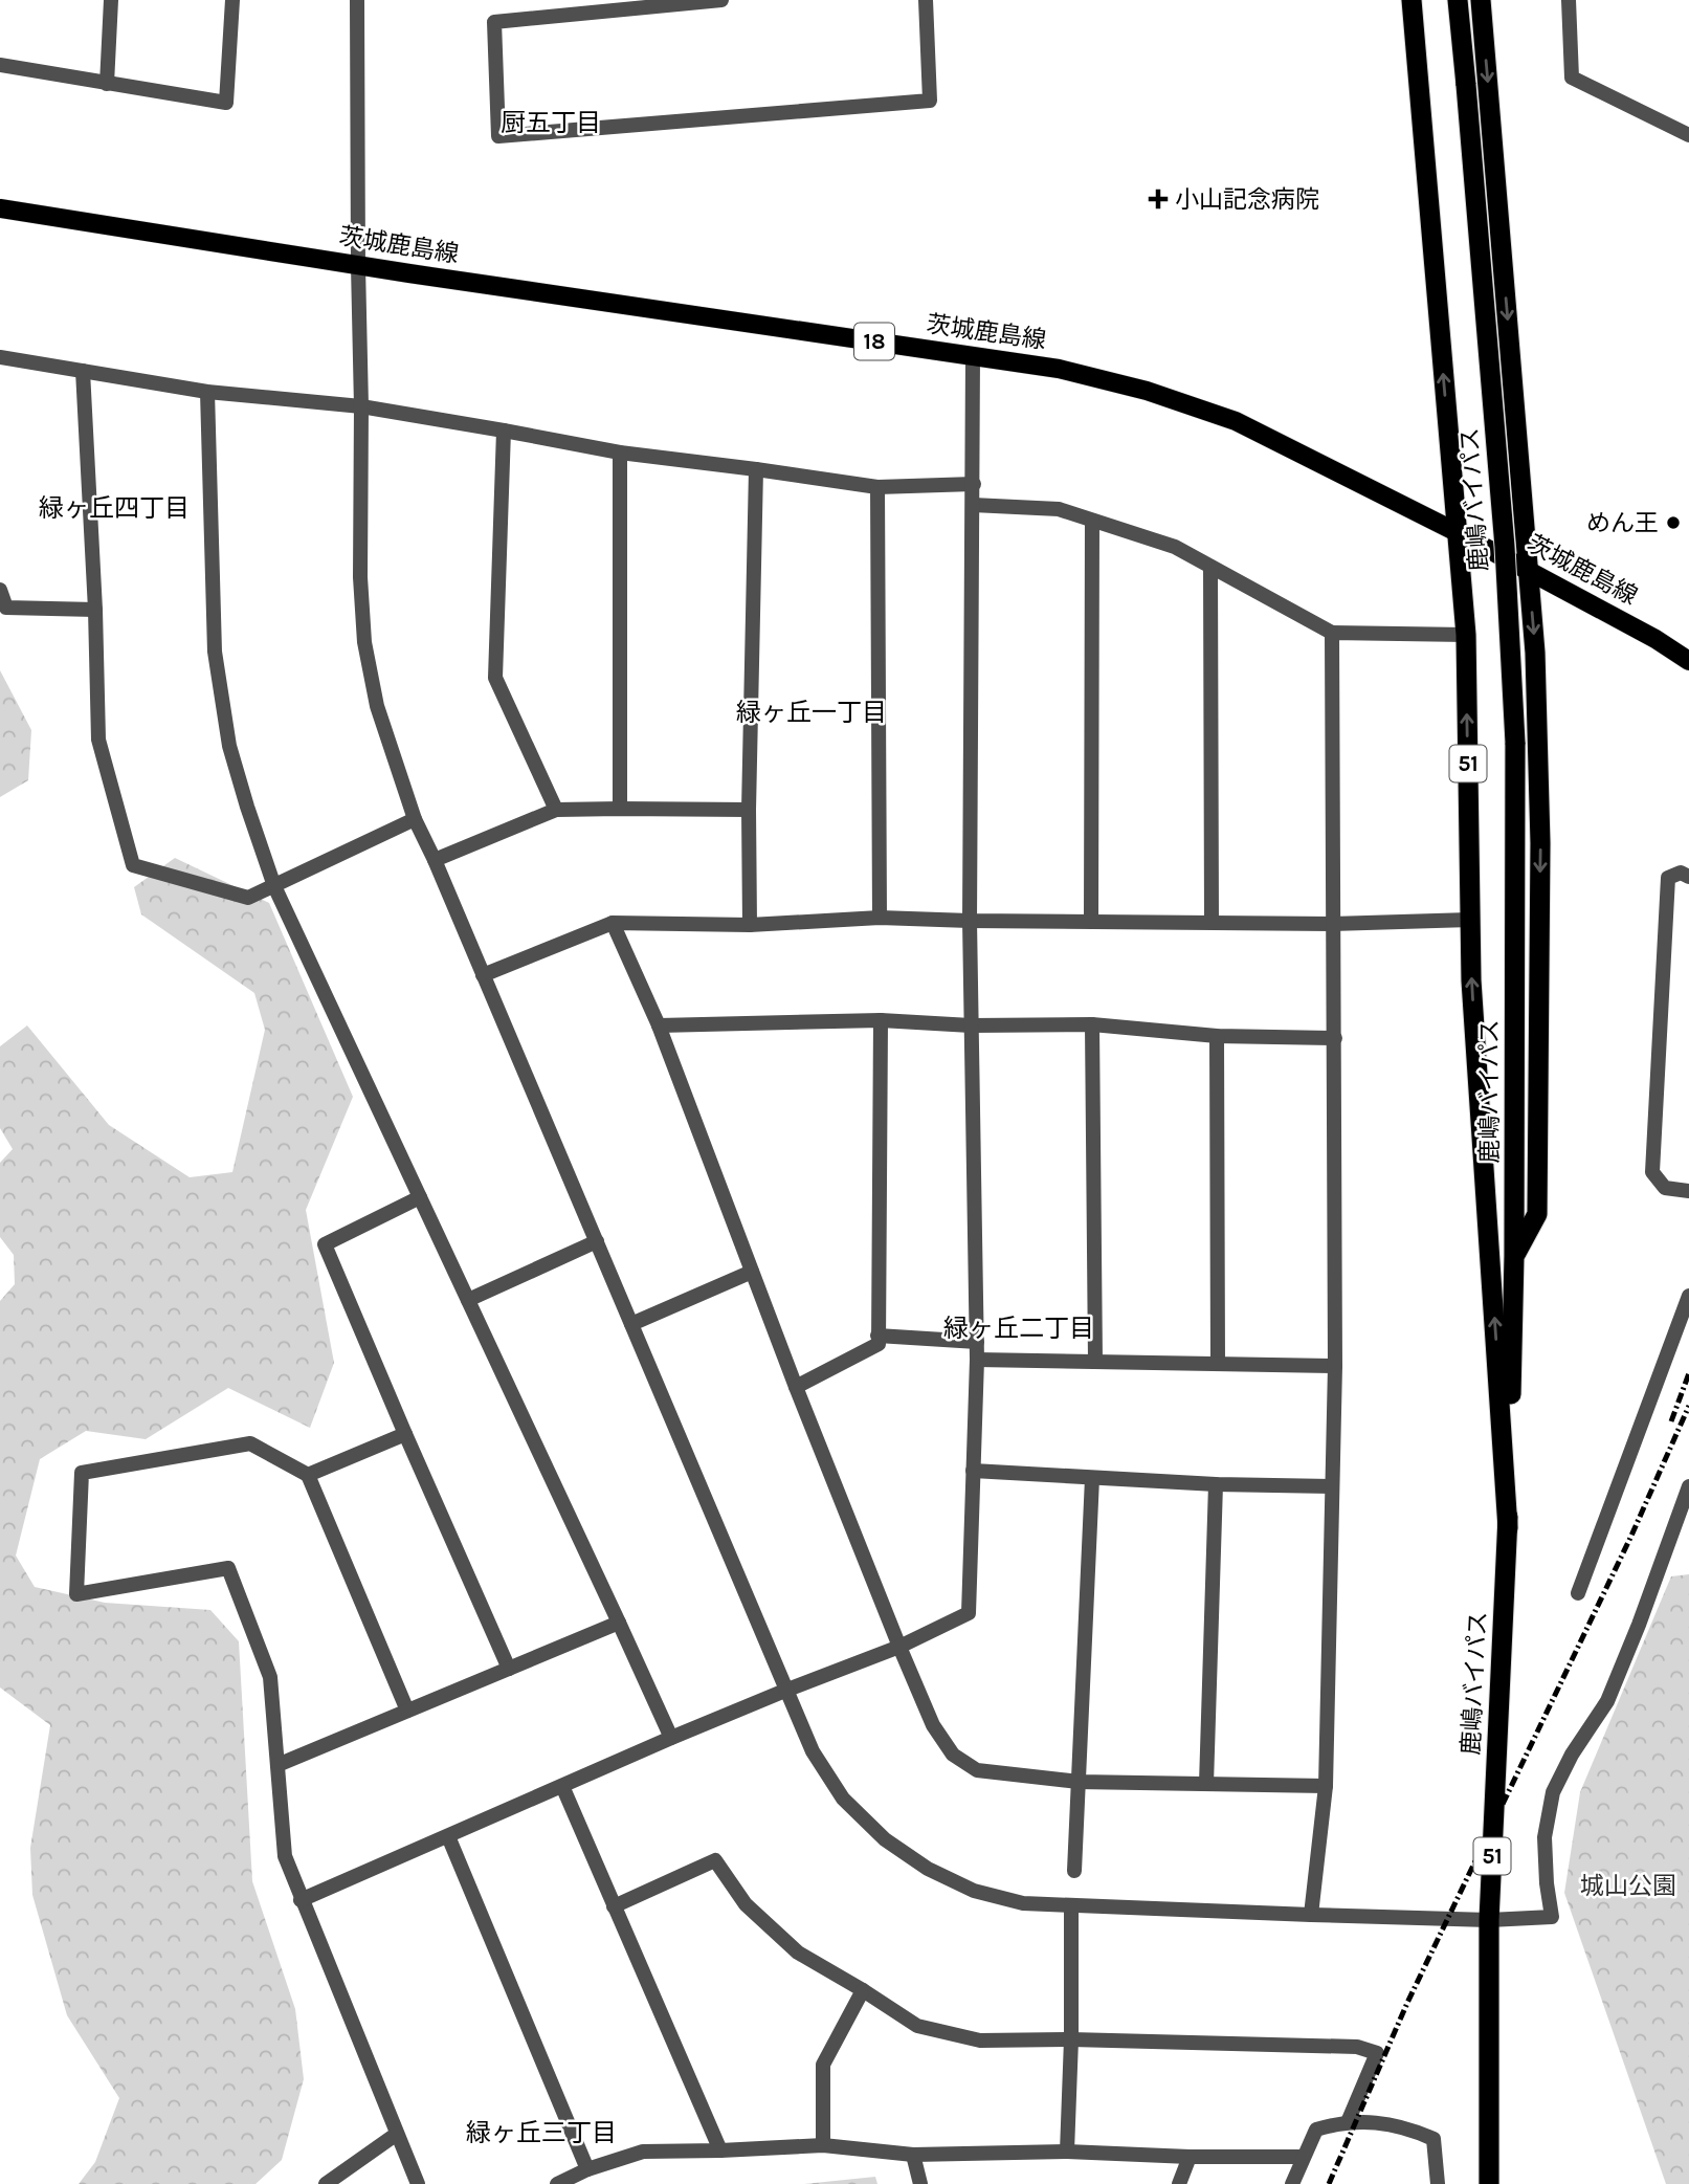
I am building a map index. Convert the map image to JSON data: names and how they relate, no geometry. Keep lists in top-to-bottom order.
{
  "streets": {
    "highway": ["鹿嶋バイパス", "51"],
    "main road": ["茨城鹿島線", "18"]
  },
  "crossings": [
    ["茨城鹿島線", "51"],
    ["鹿嶋バイパス", "51"]
  ],
  "districts": [
    "厨五丁目",
    "緑ヶ丘四丁目",
    "緑ヶ丘一丁目",
    "緑ヶ丘二丁目",
    "緑ヶ丘三丁目"
  ],
  "parks": ["城山公園"],
  "places": {
    "health": ["小山記念病院"],
    "other": ["めん王"]
  }
}
